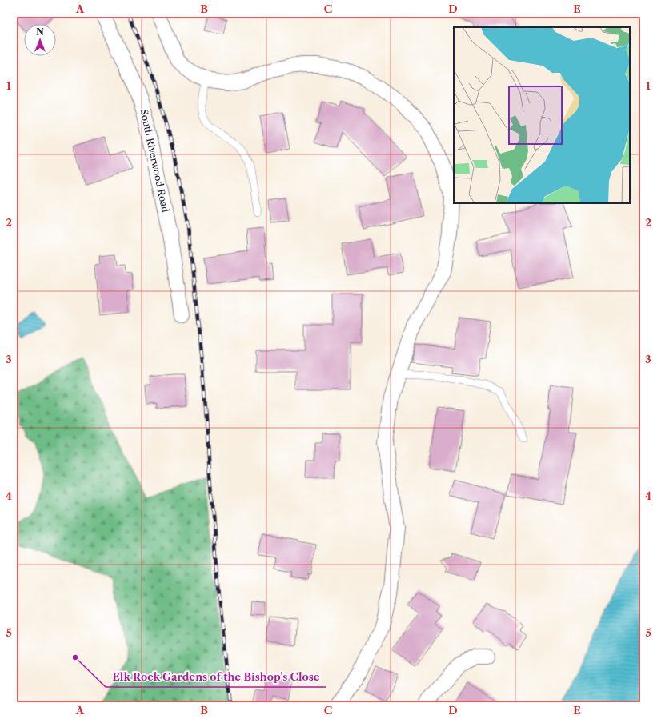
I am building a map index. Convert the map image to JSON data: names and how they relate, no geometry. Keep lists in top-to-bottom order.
{
  "streets": {
    "street": ["South Riverwood Road"]
  },
  "places": ["Elk Rock Gardens of the Bishop's Close"],
  "north": "top",
  "grid": {
    "columns": [
      "A",
      "B",
      "C",
      "D",
      "E"
    ],
    "rows": [
      "1",
      "2",
      "3",
      "4",
      "5"
    ]
  }
}
